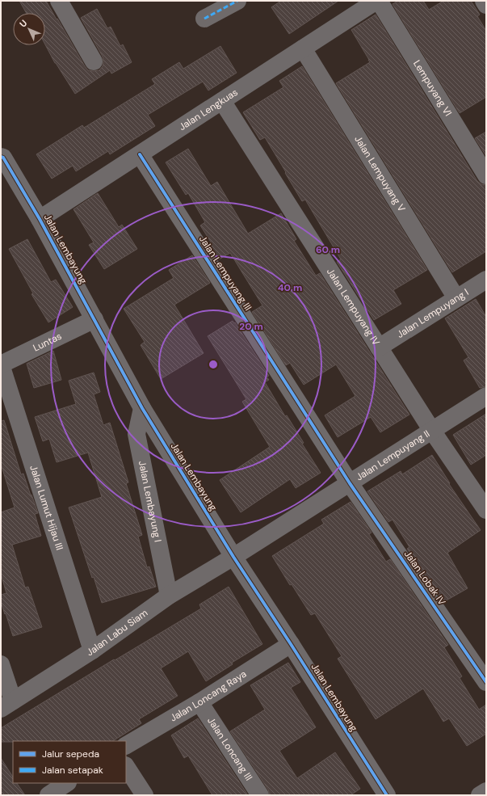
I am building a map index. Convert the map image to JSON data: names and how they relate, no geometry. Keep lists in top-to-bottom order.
{
  "streets": {
    "street": [
      "Lempuyang VI",
      "Jalan Lengkuas",
      "Jalan Lempuyang V",
      "Jalan Lembayung",
      "Jalan Lempuyang III",
      "Jalan Lempuyang IV",
      "Jalan Lempuyang I",
      "Luntas",
      "Jalan Lempuyang II",
      "Jalan Lembayung I",
      "Jalan Lumut Hijau III",
      "Jalan Lobak IV",
      "Jalan Labu Siam",
      "Jalan Loncang Raya",
      "Jalan Loncang III"
    ]
  },
  "crossings": [
    ["Jalan Lengkuas", "Jalan Lempuyang V"],
    ["Jalan Lengkuas", "Jalan Lembayung"],
    ["Jalan Lengkuas", "Jalan Lempuyang III"],
    ["Jalan Lengkuas", "Jalan Lempuyang IV"],
    ["Jalan Lempuyang V", "Jalan Lempuyang I"],
    ["Jalan Lembayung", "Luntas"],
    ["Jalan Lembayung", "Jalan Lempuyang II"],
    ["Jalan Lembayung", "Jalan Lembayung I"],
    ["Jalan Lembayung", "Jalan Labu Siam"],
    ["Jalan Lembayung", "Jalan Loncang Raya"],
    ["Jalan Lempuyang III", "Jalan Lempuyang II"],
    ["Jalan Lempuyang III", "Jalan Lobak IV"],
    ["Jalan Lempuyang IV", "Jalan Lempuyang I"],
    ["Jalan Lempuyang IV", "Jalan Lempuyang II"],
    ["Luntas", "Jalan Lumut Hijau III"],
    ["Jalan Lempuyang II", "Jalan Lobak IV"],
    ["Jalan Lempuyang II", "Jalan Labu Siam"],
    ["Jalan Lembayung I", "Jalan Labu Siam"],
    ["Jalan Lumut Hijau III", "Jalan Labu Siam"],
    ["Jalan Loncang Raya", "Jalan Loncang III"]
  ],
  "legend": ["Jalur sepeda", "Jalan setapak"],
  "north": "top left",
  "rings": ["60 m", "40 m", "20 m"]
}
